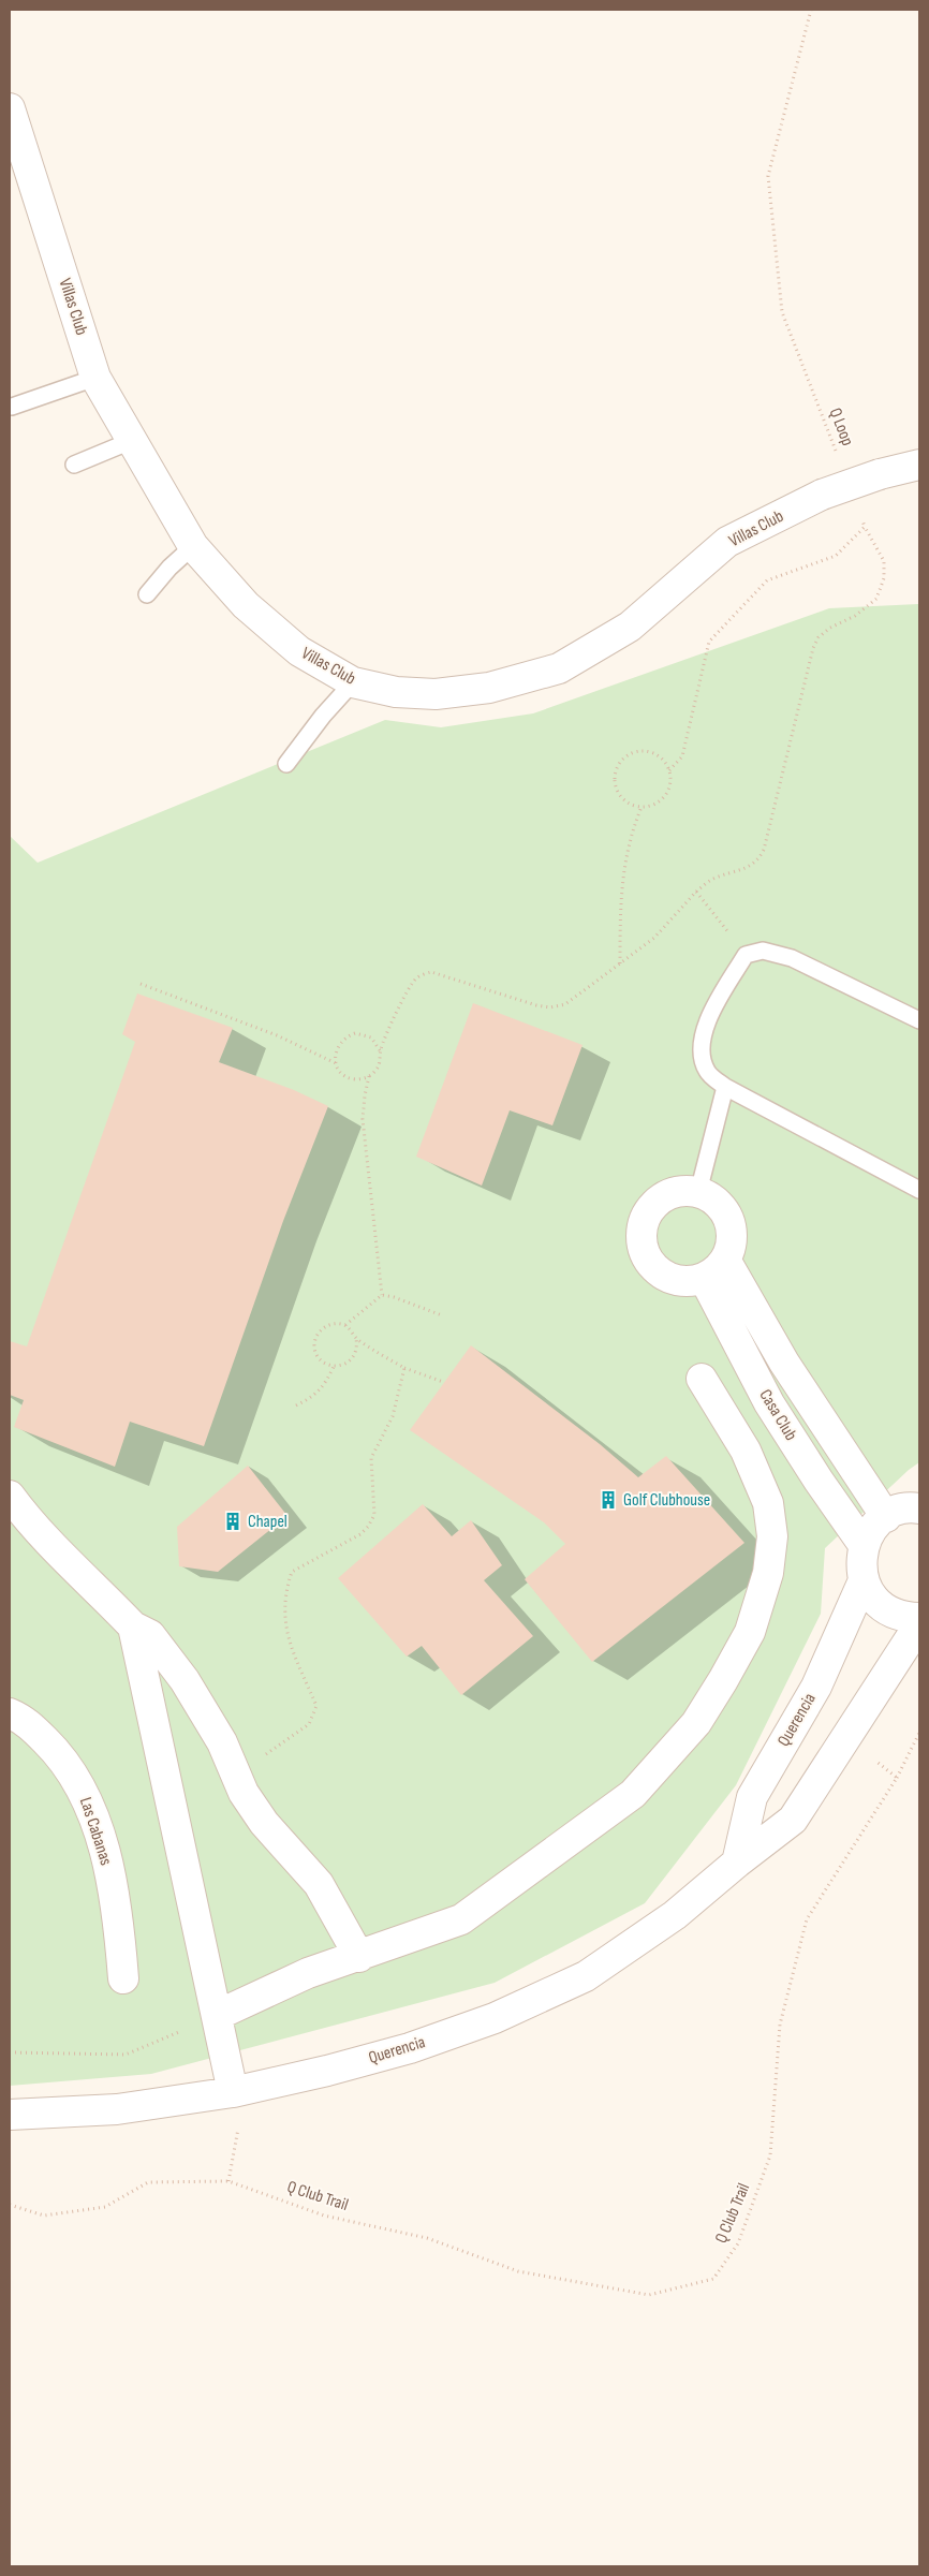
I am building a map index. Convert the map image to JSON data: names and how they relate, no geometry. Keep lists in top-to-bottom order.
{
  "streets": {
    "street": [
      "Villas Club",
      "Casa Club",
      "Querencia",
      "Las Cabanas"
    ],
    "path": ["Q Loop", "Q Club Trail"]
  },
  "places": {
    "building": ["Golf Clubhouse", "Chapel"]
  }
}
